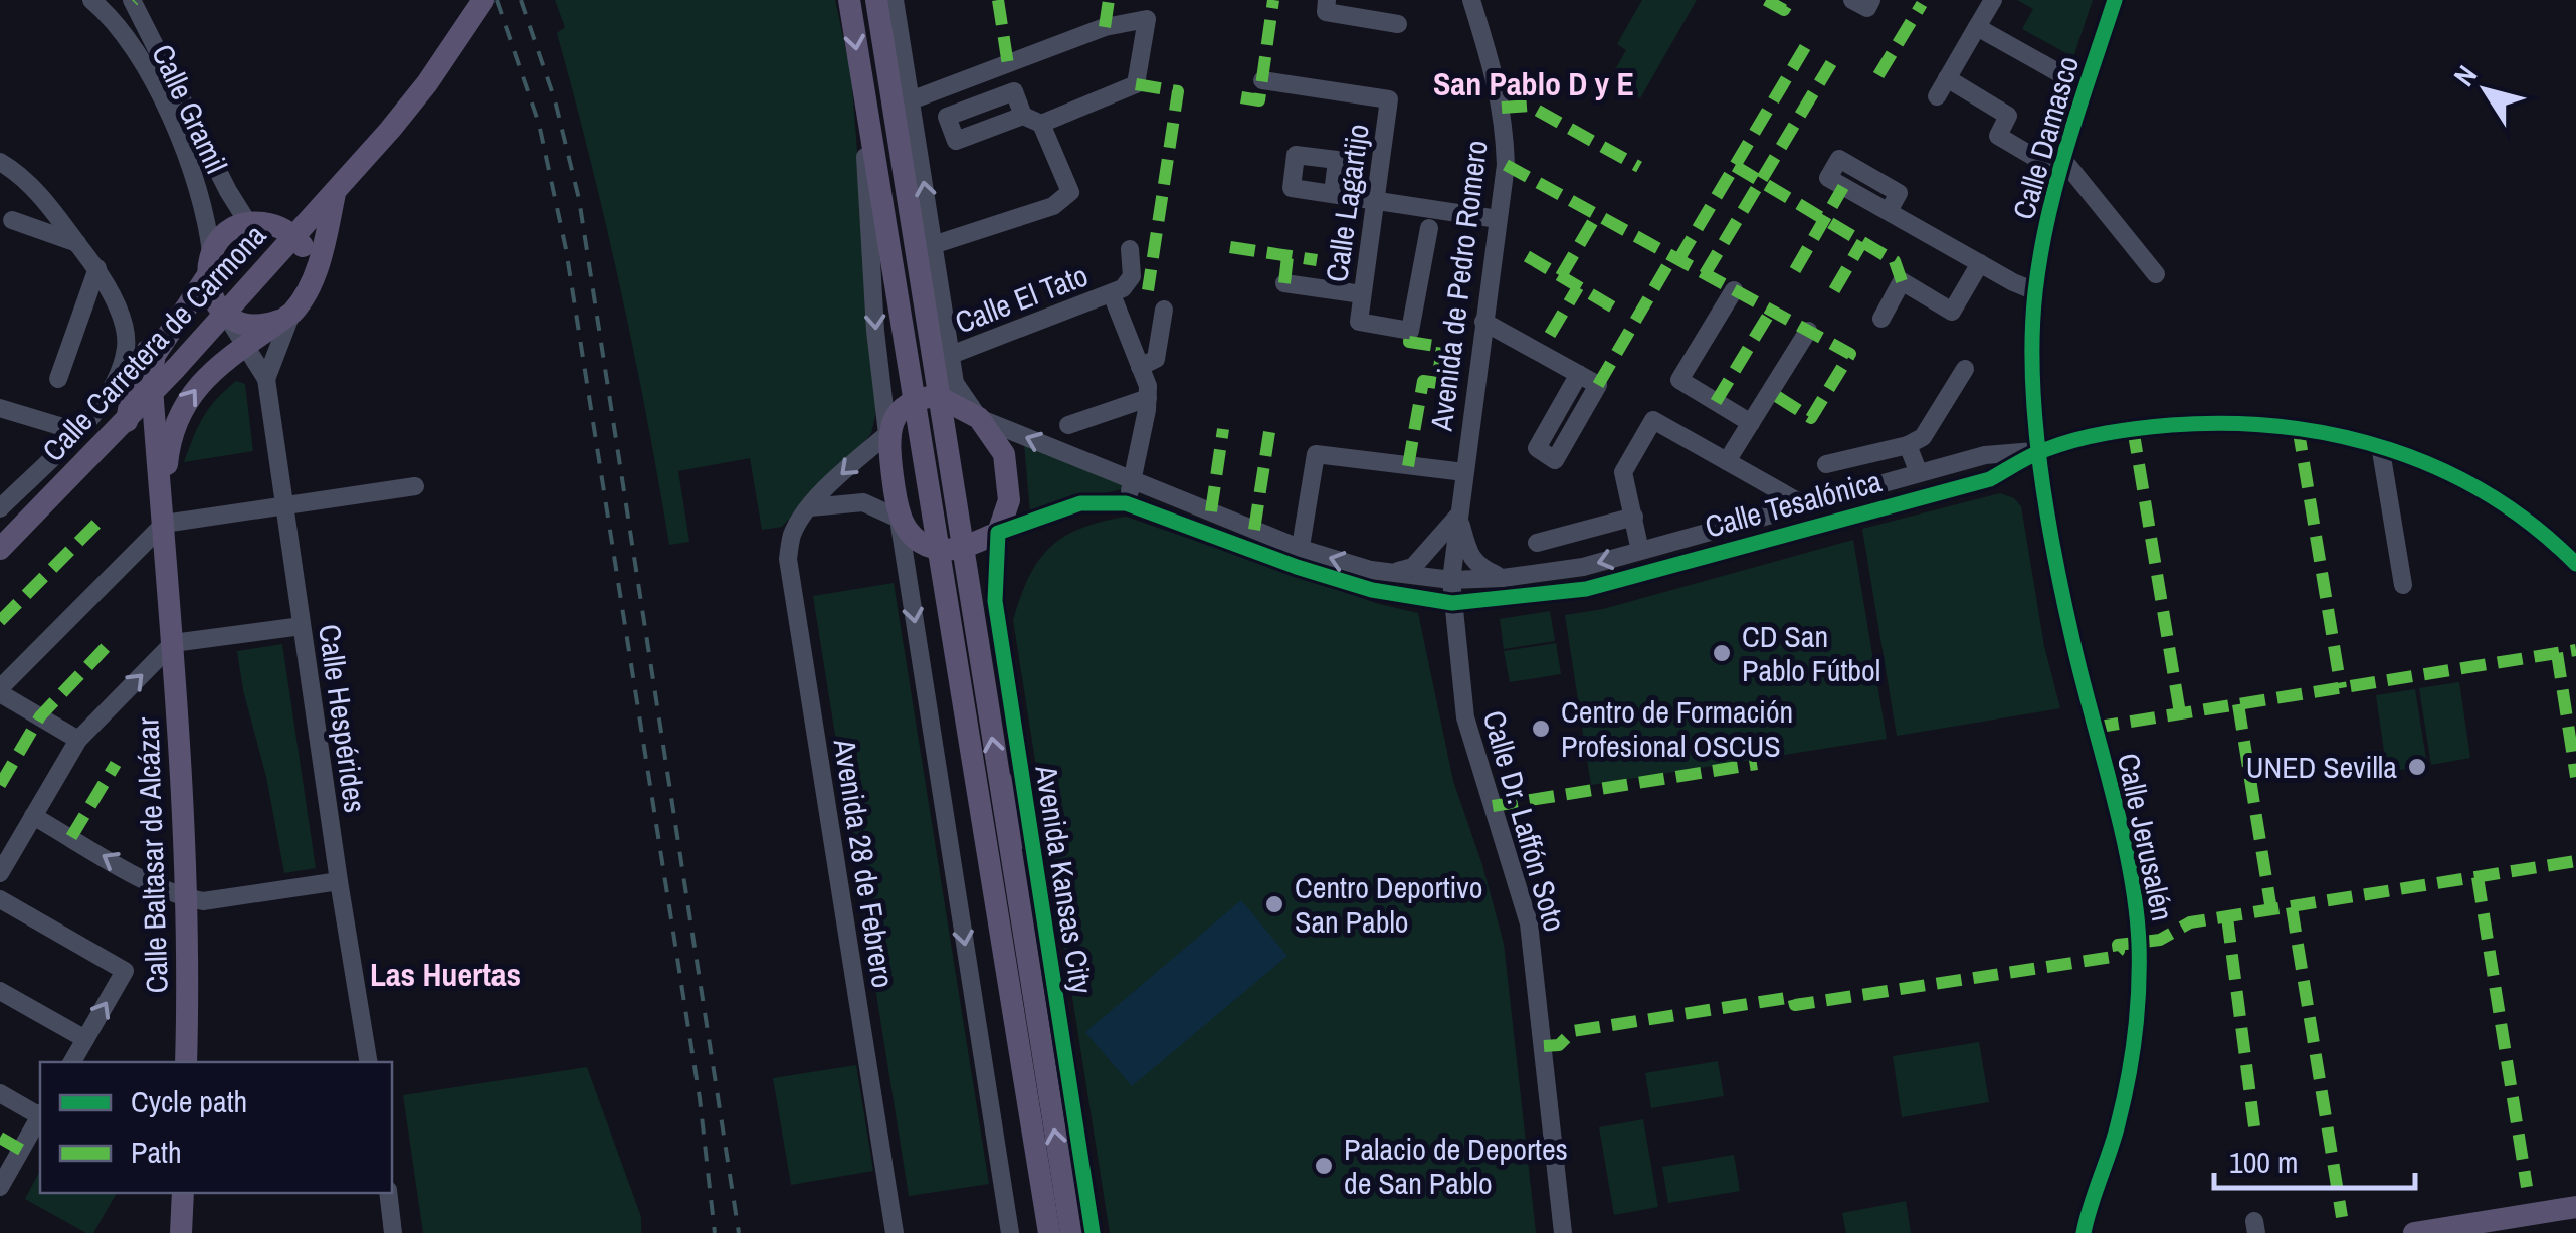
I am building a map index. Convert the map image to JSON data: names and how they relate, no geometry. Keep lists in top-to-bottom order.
{
  "streets": {
    "main road": ["Calle Carretera de Carmona", "Calle Baltasar de Alcázar", "Avenida Kansas City"],
    "street": [
      "Calle Gramil",
      "Calle Damasco",
      "Calle Lagartijo",
      "Avenida de Pedro Romero",
      "Calle El Tato",
      "Calle Tesalónica",
      "Calle Hespérides",
      "Calle Dr. Laffón Soto",
      "Calle Jerusalén",
      "Avenida 28 de Febrero"
    ]
  },
  "crossings": [
    ["Calle Damasco", "Calle Tesalónica"],
    ["Calle Damasco", "Calle Jerusalén"],
    ["Avenida de Pedro Romero", "Calle Tesalónica"],
    ["Avenida de Pedro Romero", "Calle Dr. Laffón Soto"],
    ["Calle El Tato", "Calle Tesalónica"],
    ["Calle Tesalónica", "Calle Dr. Laffón Soto"],
    ["Calle Tesalónica", "Calle Jerusalén"],
    ["Calle Tesalónica", "Avenida Kansas City"]
  ],
  "districts": ["San Pablo D y E", "Las Huertas"],
  "places": [
    "CD San Pablo Fútbol",
    "Centro de Formación Profesional OSCUS",
    "UNED Sevilla",
    "Centro Deportivo San Pablo",
    "Palacio de Deportes de San Pablo"
  ],
  "legend": ["Cycle path", "Path"],
  "scale_bar": "100 m",
  "north": "top left"
}
